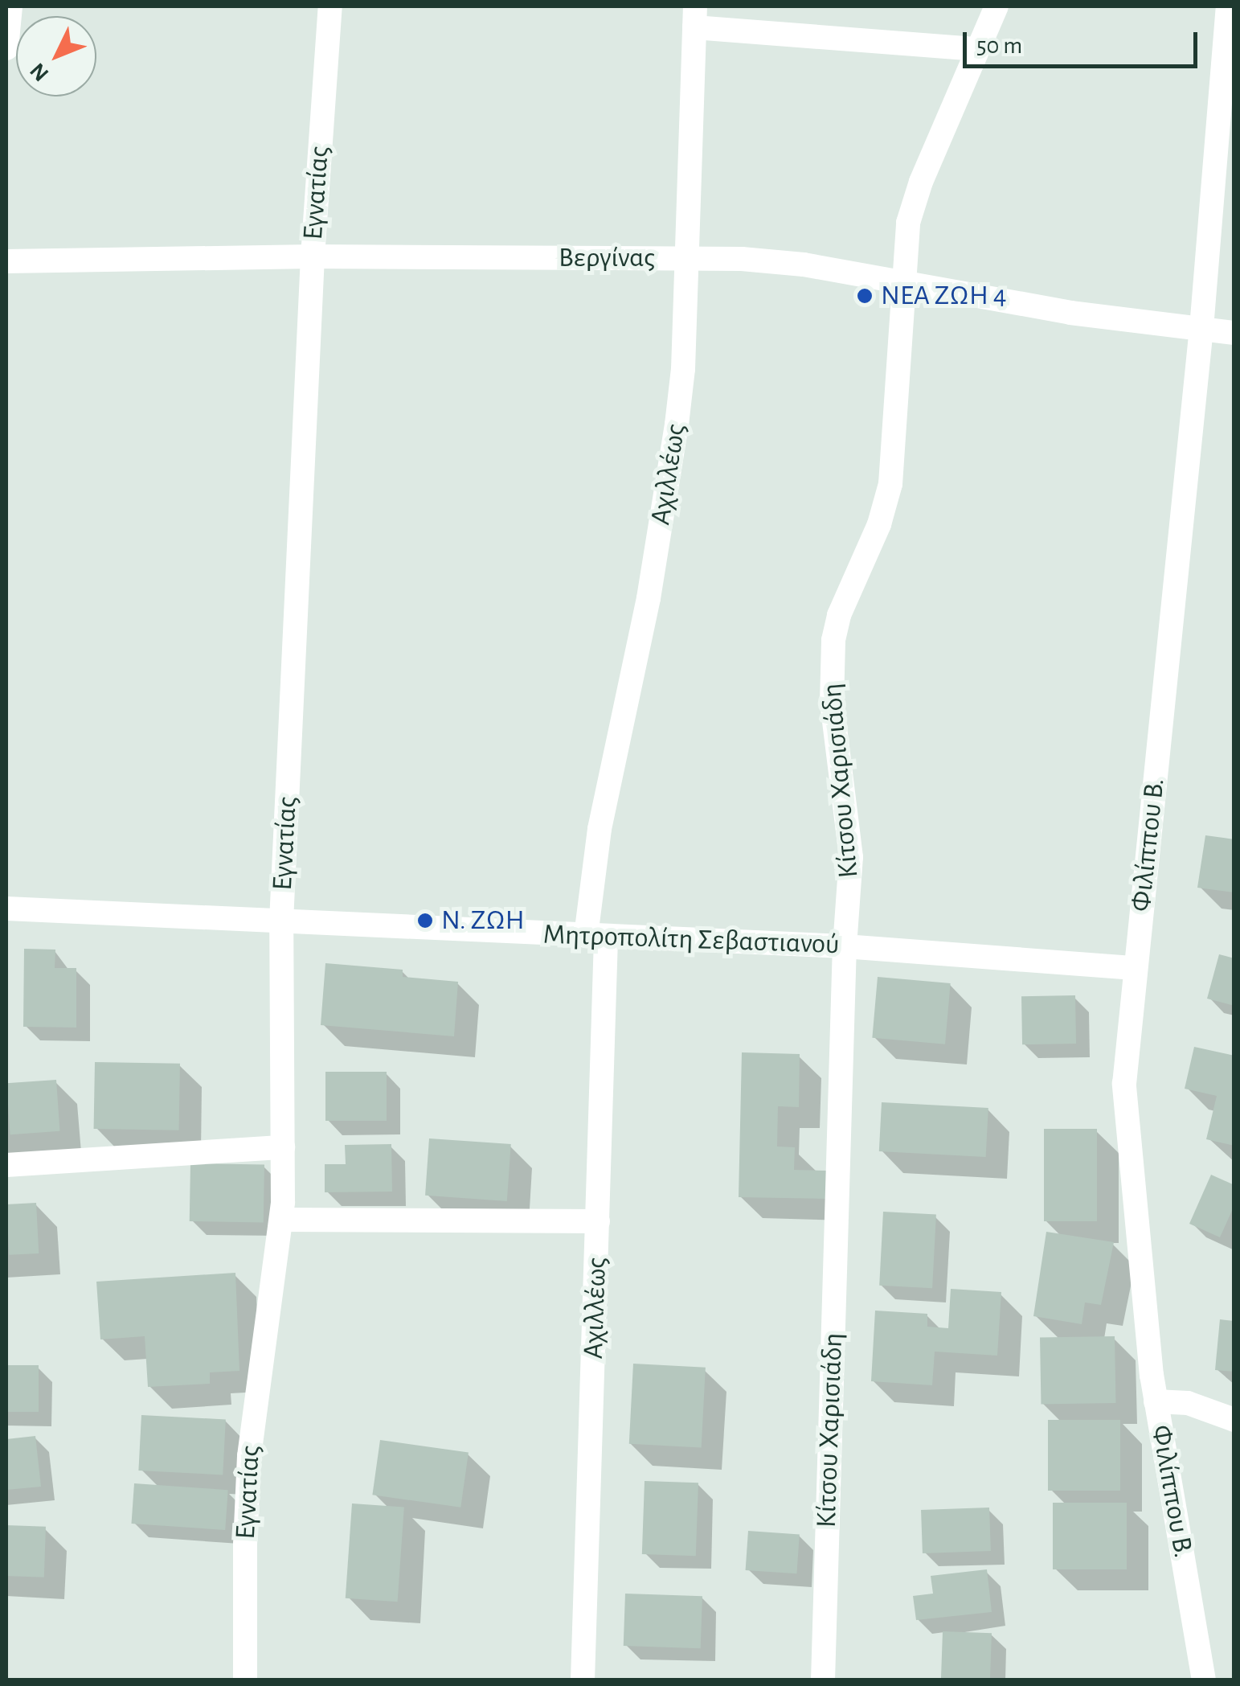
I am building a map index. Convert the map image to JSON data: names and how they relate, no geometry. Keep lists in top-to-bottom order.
{
  "streets": {
    "street": [
      "Εγνατίας",
      "Βεργίνας",
      "Αχιλλέως",
      "Κίτσου Χαρισιάδη",
      "Φιλίππου Β.",
      "Μητροπολίτη Σεβαστιανού"
    ]
  },
  "crossings": [
    ["Εγνατίας", "Βεργίνας"],
    ["Εγνατίας", "Μητροπολίτη Σεβαστιανού"],
    ["Βεργίνας", "Αχιλλέως"],
    ["Βεργίνας", "Κίτσου Χαρισιάδη"],
    ["Βεργίνας", "Φιλίππου Β."],
    ["Αχιλλέως", "Μητροπολίτη Σεβαστιανού"],
    ["Κίτσου Χαρισιάδη", "Μητροπολίτη Σεβαστιανού"],
    ["Φιλίππου Β.", "Μητροπολίτη Σεβαστιανού"]
  ],
  "places": ["ΝΕΑ ΖΩΗ 4", "Ν. ΖΩΗ"],
  "scale_bar": "50 m",
  "north": "bottom left"
}
